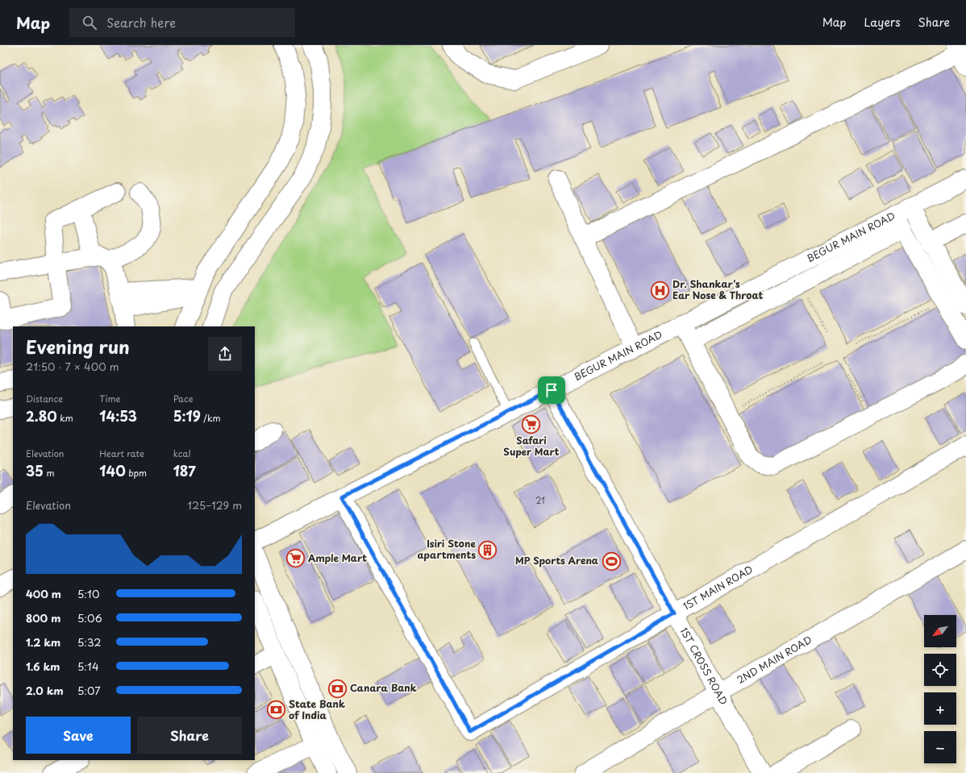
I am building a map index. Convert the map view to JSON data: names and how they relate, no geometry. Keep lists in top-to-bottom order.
{
  "streets": {
    "street": [
      "BEGUR MAIN ROAD",
      "1ST MAIN ROAD",
      "2ND MAIN ROAD",
      "1ST CROSS ROAD"
    ]
  },
  "crossings": [
    ["BEGUR MAIN ROAD", "1ST MAIN ROAD"],
    ["BEGUR MAIN ROAD", "1ST CROSS ROAD"],
    ["1ST MAIN ROAD", "1ST CROSS ROAD"],
    ["2ND MAIN ROAD", "1ST CROSS ROAD"]
  ],
  "places": {
    "hospital": ["Dr. Shankar's Ear Nose & Throat"],
    "supermarket": ["Safari Super Mart", "Ample Mart"],
    "building": ["Isiri Stone apartments"],
    "sports": ["MP Sports Arena"],
    "bank": ["Canara Bank", "State Bank of India"]
  },
  "house_numbers": ["21"],
  "north": "bottom left",
  "page": {
    "header": "Map",
    "search": "Search here",
    "nav": ["Map", "Layers", "Share"],
    "heading": ["Evening run", "21:50 · 7 × 400 m"],
    "stats": [
      ["Distance", "2.80 km"],
      ["Time", "14:53"],
      ["Pace", "5:19 /km"],
      ["Elevation", "35 m"],
      ["Heart rate", "140 bpm"],
      ["kcal", "187"]
    ],
    "chart": ["Elevation", "125–129 m"],
    "list": [
      {
        "name": "400 m",
        "note": "5:10"
      },
      {
        "name": "800 m",
        "note": "5:06"
      },
      {
        "name": "1.2 km",
        "note": "5:32"
      },
      {
        "name": "1.6 km",
        "note": "5:14"
      },
      {
        "name": "2.0 km",
        "note": "5:07"
      }
    ],
    "map_buttons": ["+", "−"],
    "buttons": ["Save", "Share"]
  }
}
